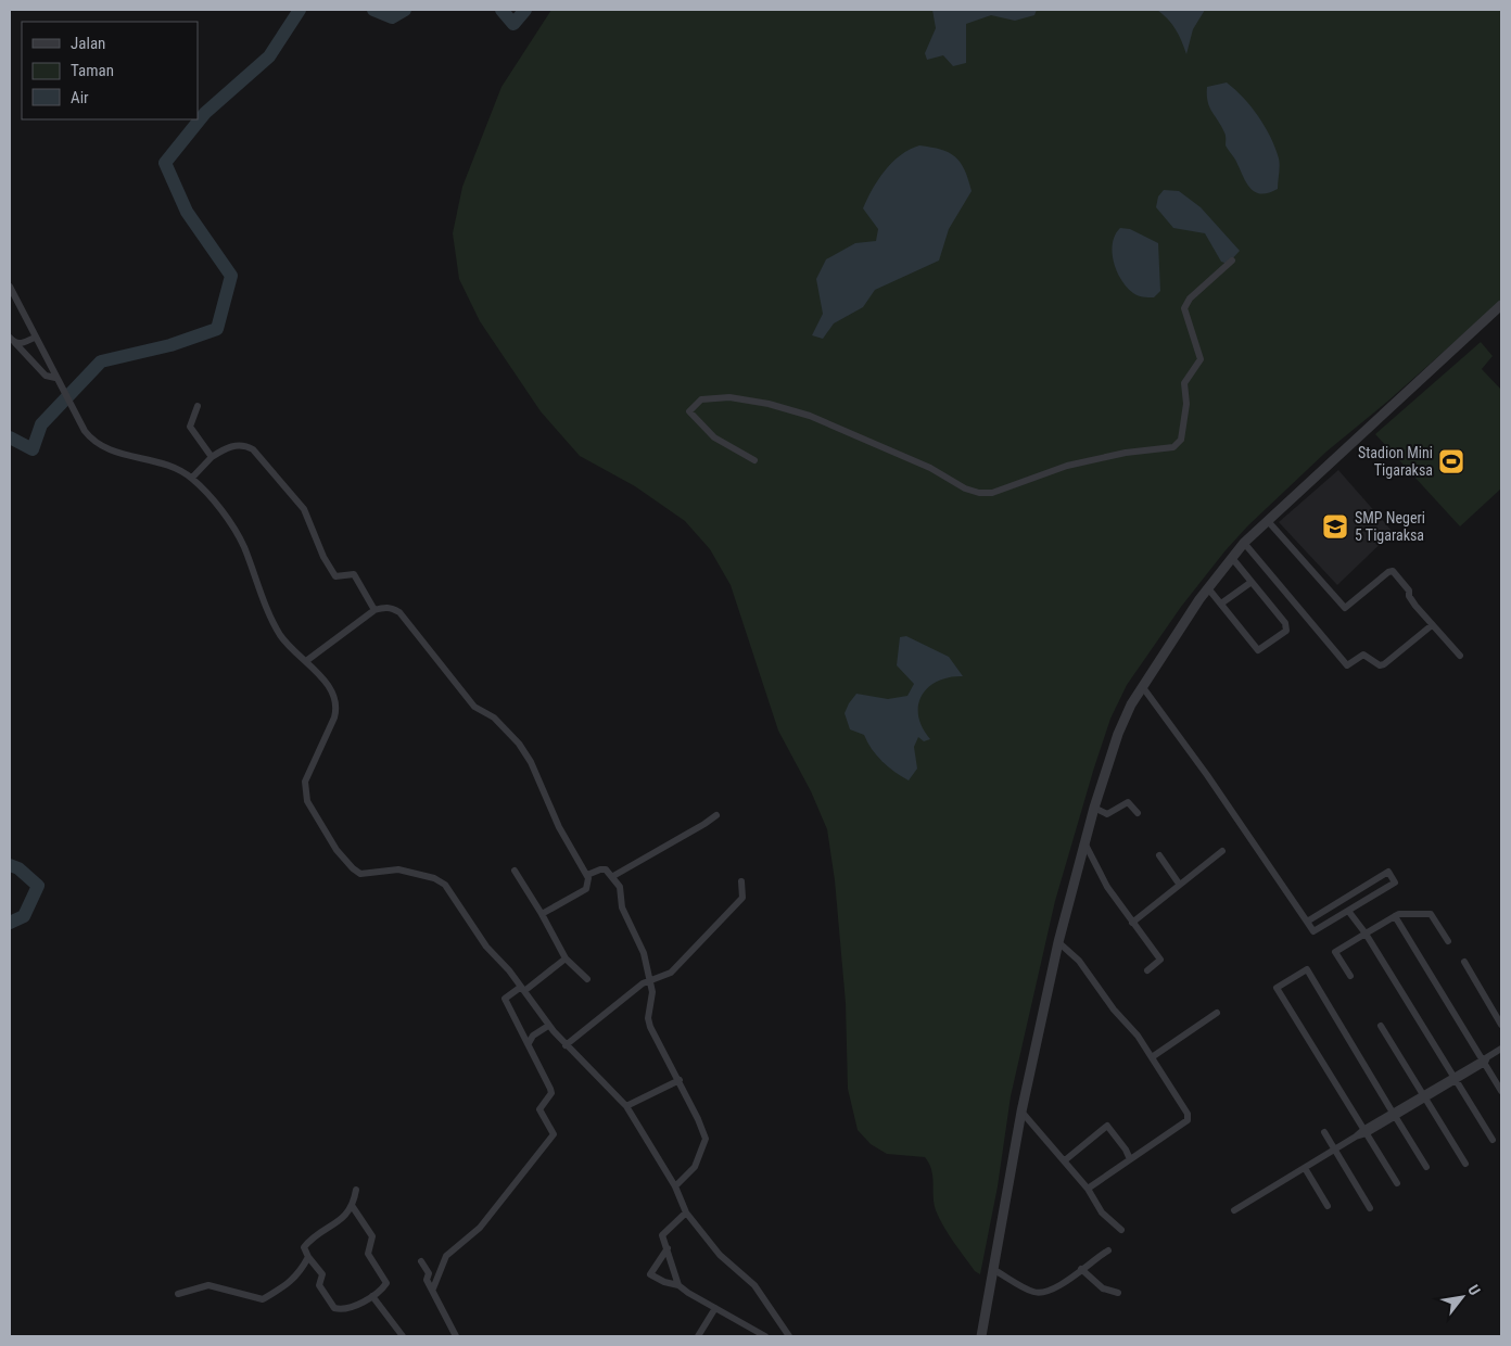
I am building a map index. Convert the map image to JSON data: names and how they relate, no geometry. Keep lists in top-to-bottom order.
{
  "places": {
    "sports": ["Stadion Mini Tigaraksa"],
    "school or university": ["SMP Negeri 5 Tigaraksa"]
  },
  "legend": ["Jalan", "Taman", "Air"],
  "north": "top right"
}
